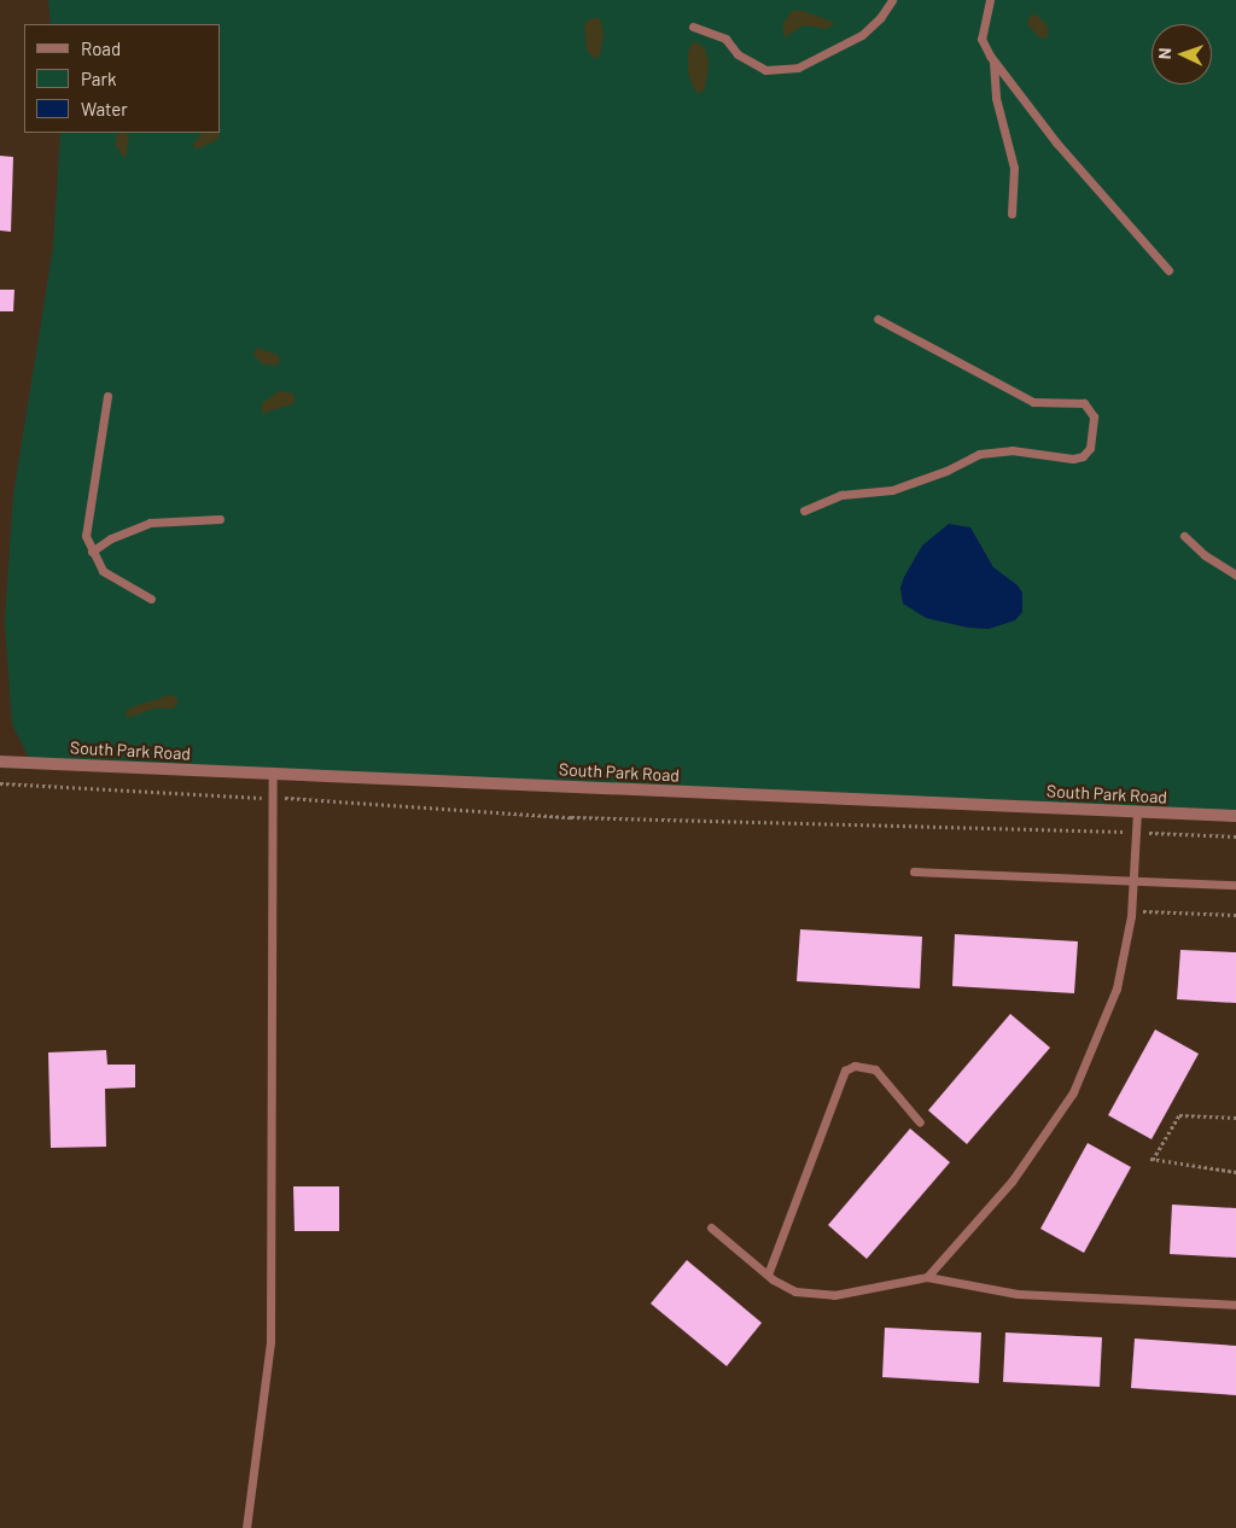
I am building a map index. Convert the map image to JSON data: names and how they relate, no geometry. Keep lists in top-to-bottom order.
{
  "streets": {
    "street": ["South Park Road"]
  },
  "legend": ["Road", "Park", "Water"],
  "north": "left"
}
